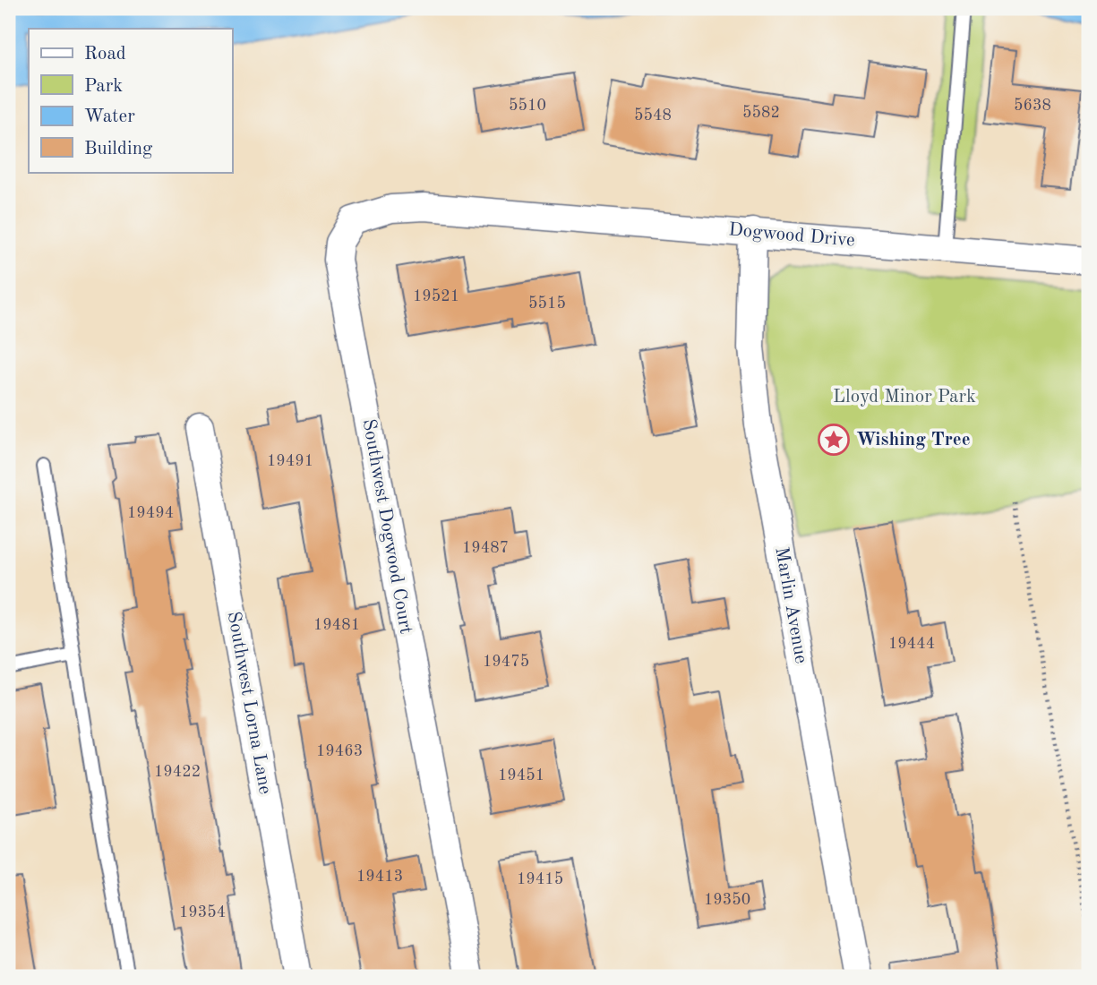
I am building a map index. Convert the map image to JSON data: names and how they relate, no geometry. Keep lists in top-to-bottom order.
{
  "streets": {
    "street": [
      "Dogwood Drive",
      "Southwest Dogwood Court",
      "Marlin Avenue",
      "Southwest Lorna Lane"
    ]
  },
  "crossings": [
    ["Dogwood Drive", "Southwest Dogwood Court"],
    ["Dogwood Drive", "Marlin Avenue"]
  ],
  "parks": ["Lloyd Minor Park"],
  "places": {
    "place": ["Wishing Tree"]
  },
  "house_numbers": [
    "5510",
    "5638",
    "5582",
    "5548",
    "19521",
    "5515",
    "19491",
    "19494",
    "19487",
    "19481",
    "19444",
    "19475",
    "19463",
    "19422",
    "19451",
    "19413",
    "19415",
    "19350",
    "19354"
  ],
  "legend": [
    "Road",
    "Park",
    "Water",
    "Building"
  ]
}
